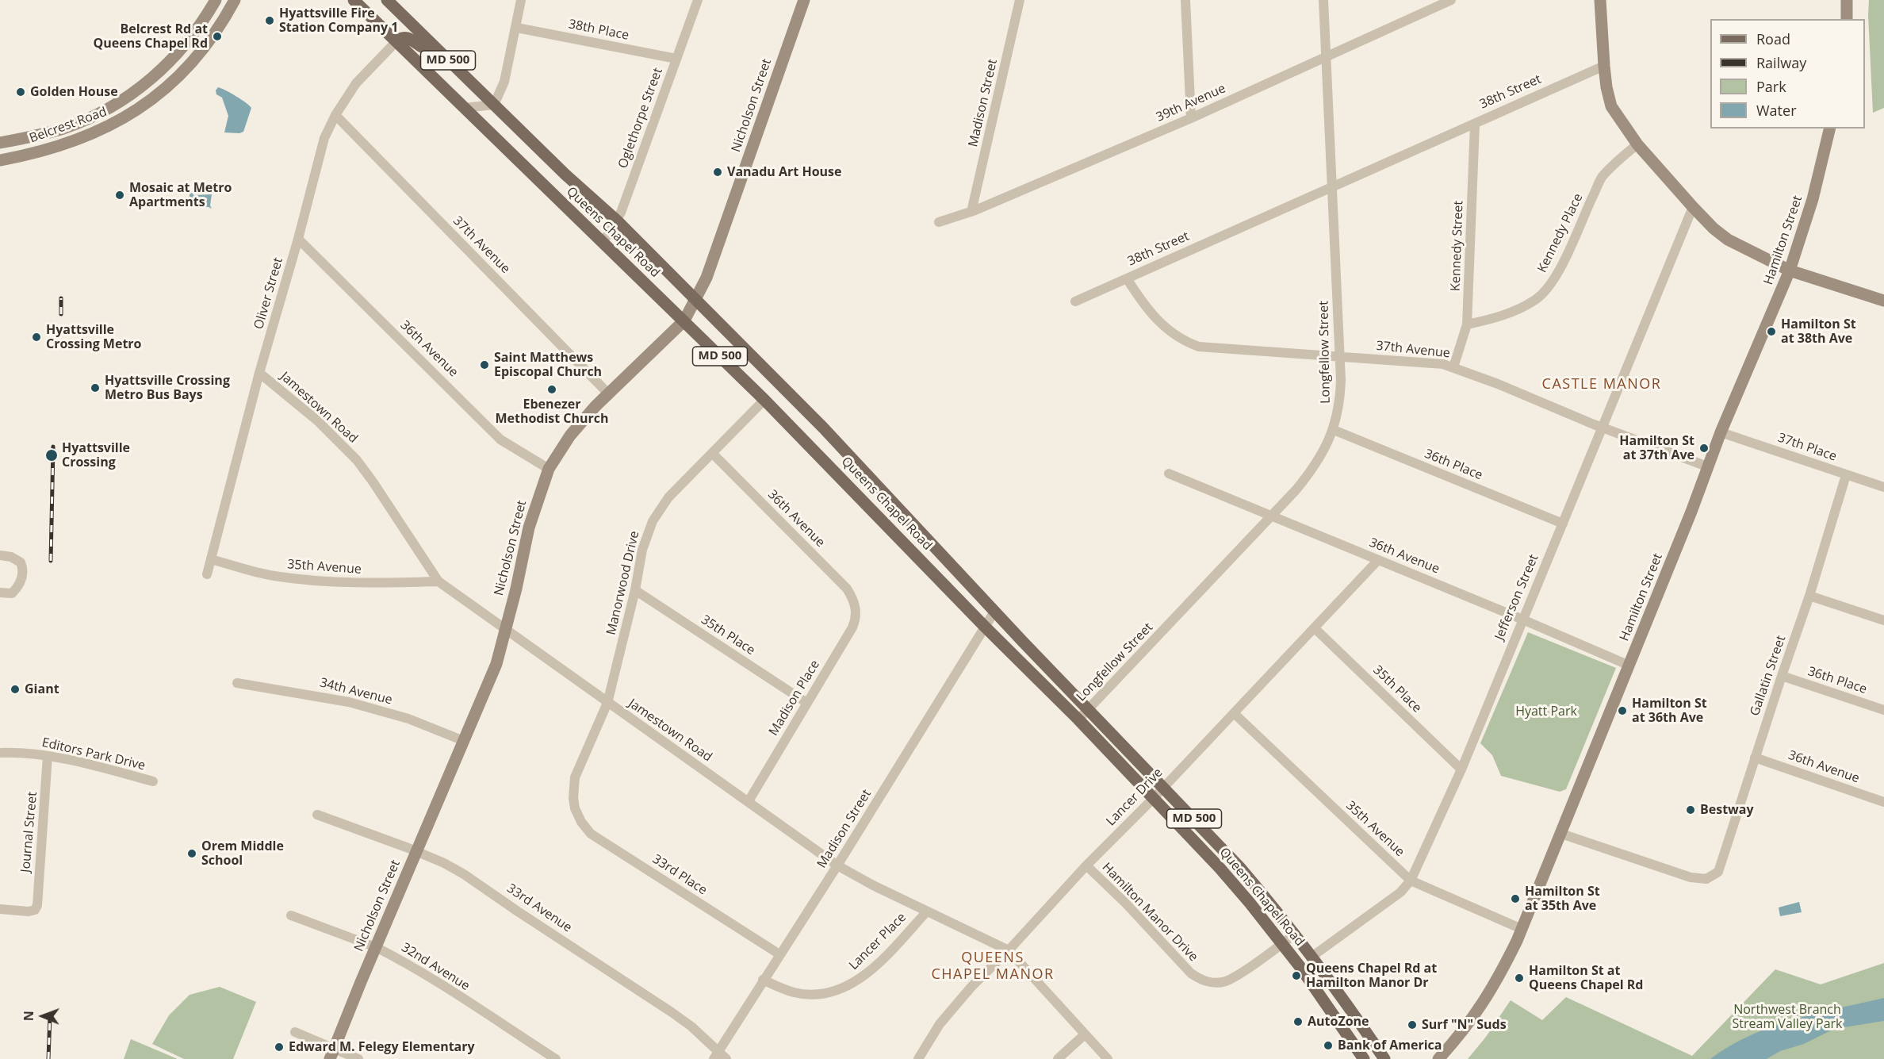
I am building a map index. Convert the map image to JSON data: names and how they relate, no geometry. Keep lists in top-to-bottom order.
{
  "streets": {
    "main road": ["MD 500", "Queens Chapel Road"],
    "street": [
      "38th Place",
      "38th Street",
      "Madison Street",
      "39th Avenue",
      "Nicholson Street",
      "Oglethorpe Street",
      "Belcrest Road",
      "Kennedy Place",
      "Hamilton Street",
      "37th Avenue",
      "Kennedy Street",
      "Oliver Street",
      "36th Avenue",
      "Longfellow Street",
      "Jamestown Road",
      "37th Place",
      "36th Place",
      "35th Avenue",
      "Manorwood Drive",
      "Jefferson Street",
      "35th Place",
      "Gallatin Street",
      "34th Avenue",
      "Madison Place",
      "Editors Park Drive",
      "Lancer Drive",
      "Journal Street",
      "33rd Place",
      "33rd Avenue",
      "Hamilton Manor Drive",
      "Lancer Place",
      "32nd Avenue"
    ]
  },
  "crossings": [
    ["38th Place", "Oglethorpe Street"],
    ["38th Street", "37th Avenue"],
    ["38th Street", "Kennedy Street"],
    ["38th Street", "Longfellow Street"],
    ["Madison Street", "39th Avenue"],
    ["Madison Street", "Queens Chapel Road"],
    ["Madison Street", "Jamestown Road"],
    ["Madison Street", "33rd Place"],
    ["Madison Street", "33rd Avenue"],
    ["Madison Street", "Lancer Place"],
    ["39th Avenue", "Longfellow Street"],
    ["Nicholson Street", "Queens Chapel Road"],
    ["Nicholson Street", "37th Avenue"],
    ["Nicholson Street", "36th Avenue"],
    ["Nicholson Street", "Jamestown Road"],
    ["Nicholson Street", "34th Avenue"],
    ["Nicholson Street", "33rd Avenue"],
    ["Nicholson Street", "32nd Avenue"],
    ["Oglethorpe Street", "Queens Chapel Road"],
    ["Queens Chapel Road", "Oliver Street"],
    ["Queens Chapel Road", "Longfellow Street"],
    ["Queens Chapel Road", "Manorwood Drive"],
    ["Queens Chapel Road", "Jefferson Street"],
    ["Queens Chapel Road", "Lancer Drive"],
    ["Queens Chapel Road", "Hamilton Manor Drive"],
    ["Kennedy Place", "Kennedy Street"],
    ["Hamilton Street", "37th Avenue"],
    ["Hamilton Street", "36th Avenue"],
    ["Hamilton Street", "37th Place"],
    ["Hamilton Street", "35th Avenue"],
    ["Hamilton Street", "Gallatin Street"],
    ["37th Avenue", "Kennedy Street"],
    ["37th Avenue", "Oliver Street"],
    ["37th Avenue", "Longfellow Street"],
    ["37th Avenue", "Jefferson Street"],
    ["Oliver Street", "36th Avenue"],
    ["Oliver Street", "Jamestown Road"],
    ["Oliver Street", "35th Avenue"],
    ["36th Avenue", "Longfellow Street"],
    ["36th Avenue", "Manorwood Drive"],
    ["36th Avenue", "Jefferson Street"],
    ["36th Avenue", "Gallatin Street"],
    ["36th Avenue", "Madison Place"],
    ["36th Avenue", "Lancer Drive"],
    ["Longfellow Street", "36th Place"],
    ["Jamestown Road", "35th Avenue"],
    ["Jamestown Road", "Manorwood Drive"],
    ["Jamestown Road", "Madison Place"],
    ["Jamestown Road", "Lancer Drive"],
    ["Jamestown Road", "Lancer Place"],
    ["37th Place", "Gallatin Street"],
    ["36th Place", "Jefferson Street"],
    ["36th Place", "Gallatin Street"],
    ["35th Avenue", "Jefferson Street"],
    ["35th Avenue", "Lancer Drive"],
    ["Manorwood Drive", "35th Place"],
    ["Manorwood Drive", "33rd Place"],
    ["Jefferson Street", "35th Place"],
    ["35th Place", "Madison Place"],
    ["35th Place", "Lancer Drive"],
    ["Editors Park Drive", "Journal Street"],
    ["Lancer Drive", "Hamilton Manor Drive"]
  ],
  "districts": ["CASTLE MANOR", "QUEENS CHAPEL MANOR"],
  "parks": ["Hyatt Park", "Northwest Branch Stream Valley Park"],
  "places": [
    "Hyattsville Fire Station Company 1",
    "Belcrest Rd at Queens Chapel Rd",
    "Golden House",
    "Vanadu Art House",
    "Mosaic at Metro Apartments",
    "Hamilton St at 38th Ave",
    "Hyattsville Crossing Metro",
    "Saint Matthews Episcopal Church",
    "Hyattsville Crossing Metro Bus Bays",
    "Ebenezer Methodist Church",
    "Hamilton St at 37th Ave",
    "Hyattsville Crossing",
    "Giant",
    "Hamilton St at 36th Ave",
    "Bestway",
    "Orem Middle School",
    "Hamilton St at 35th Ave",
    "Queens Chapel Rd at Hamilton Manor Dr",
    "Hamilton St at Queens Chapel Rd",
    "AutoZone",
    "Surf \"N\" Suds",
    "Bank of America",
    "Edward M. Felegy Elementary"
  ],
  "legend": [
    "Road",
    "Railway",
    "Park",
    "Water"
  ],
  "north": "left"
}
